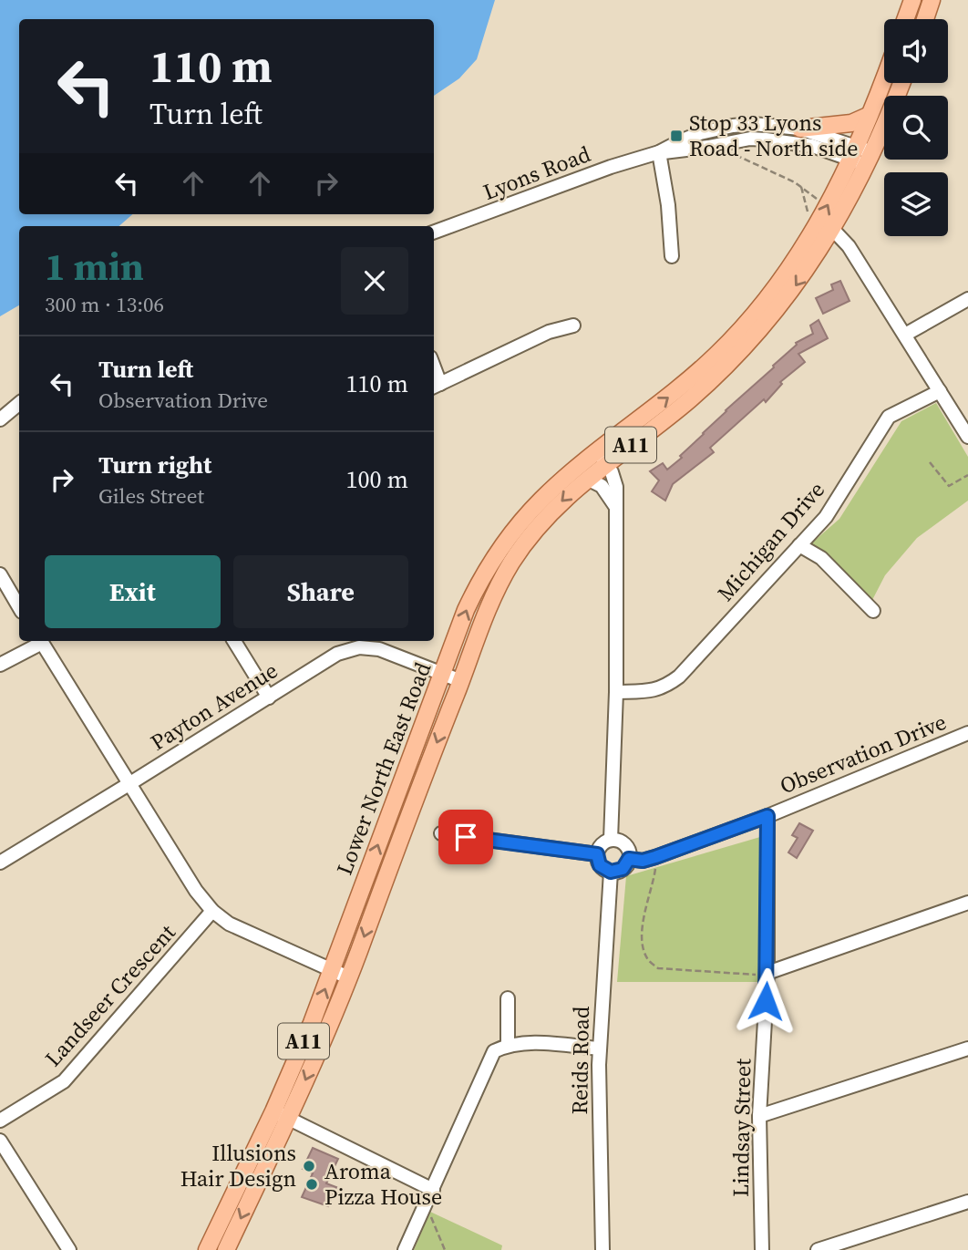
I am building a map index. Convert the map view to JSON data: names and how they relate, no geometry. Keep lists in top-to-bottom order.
{
  "streets": {
    "main road": ["A11", "Lower North East Road"],
    "street": [
      "Lyons Road",
      "Michigan Drive",
      "Payton Avenue",
      "Observation Drive",
      "Landseer Crescent",
      "Reids Road",
      "Lindsay Street"
    ]
  },
  "crossings": [
    ["Lyons Road", "Lower North East Road"],
    ["Payton Avenue", "Lower North East Road"],
    ["Observation Drive", "Reids Road"],
    ["Observation Drive", "Lindsay Street"]
  ],
  "places": {
    "transit": ["Stop 33 Lyons Road - North side"],
    "other": ["Illusions Hair Design", "Aroma Pizza House"]
  },
  "page": {
    "turn": ["110 m", "Turn left"],
    "heading": ["1 min", "300 m · 13:06"],
    "list": [
      {
        "name": "Turn left",
        "note": "Observation Drive",
        "value": "110 m"
      },
      {
        "name": "Turn right",
        "note": "Giles Street",
        "value": "100 m"
      }
    ],
    "buttons": ["Exit", "Share"]
  }
}
